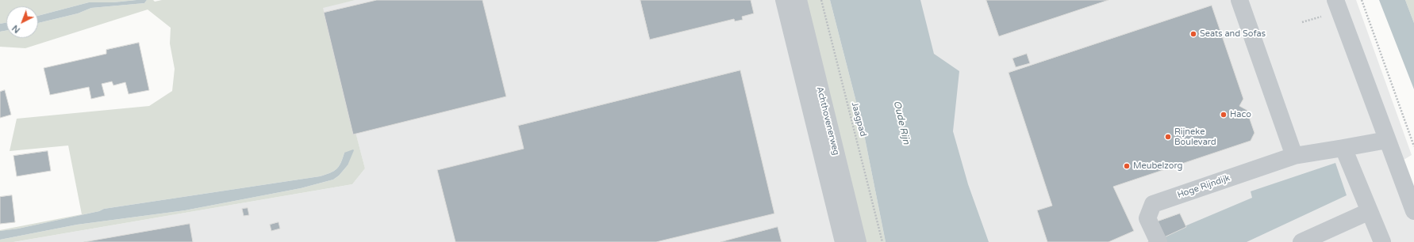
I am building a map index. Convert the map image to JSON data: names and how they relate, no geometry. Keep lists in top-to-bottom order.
{
  "streets": {
    "street": ["Achthovenerweg", "Hoge Rijndijk"],
    "path": ["Jaagpad"]
  },
  "water": ["Oude Rijn"],
  "places": [
    "Seats and Sofas",
    "Haco",
    "Rijneke Boulevard",
    "Meubelzorg"
  ],
  "north": "bottom left"
}
